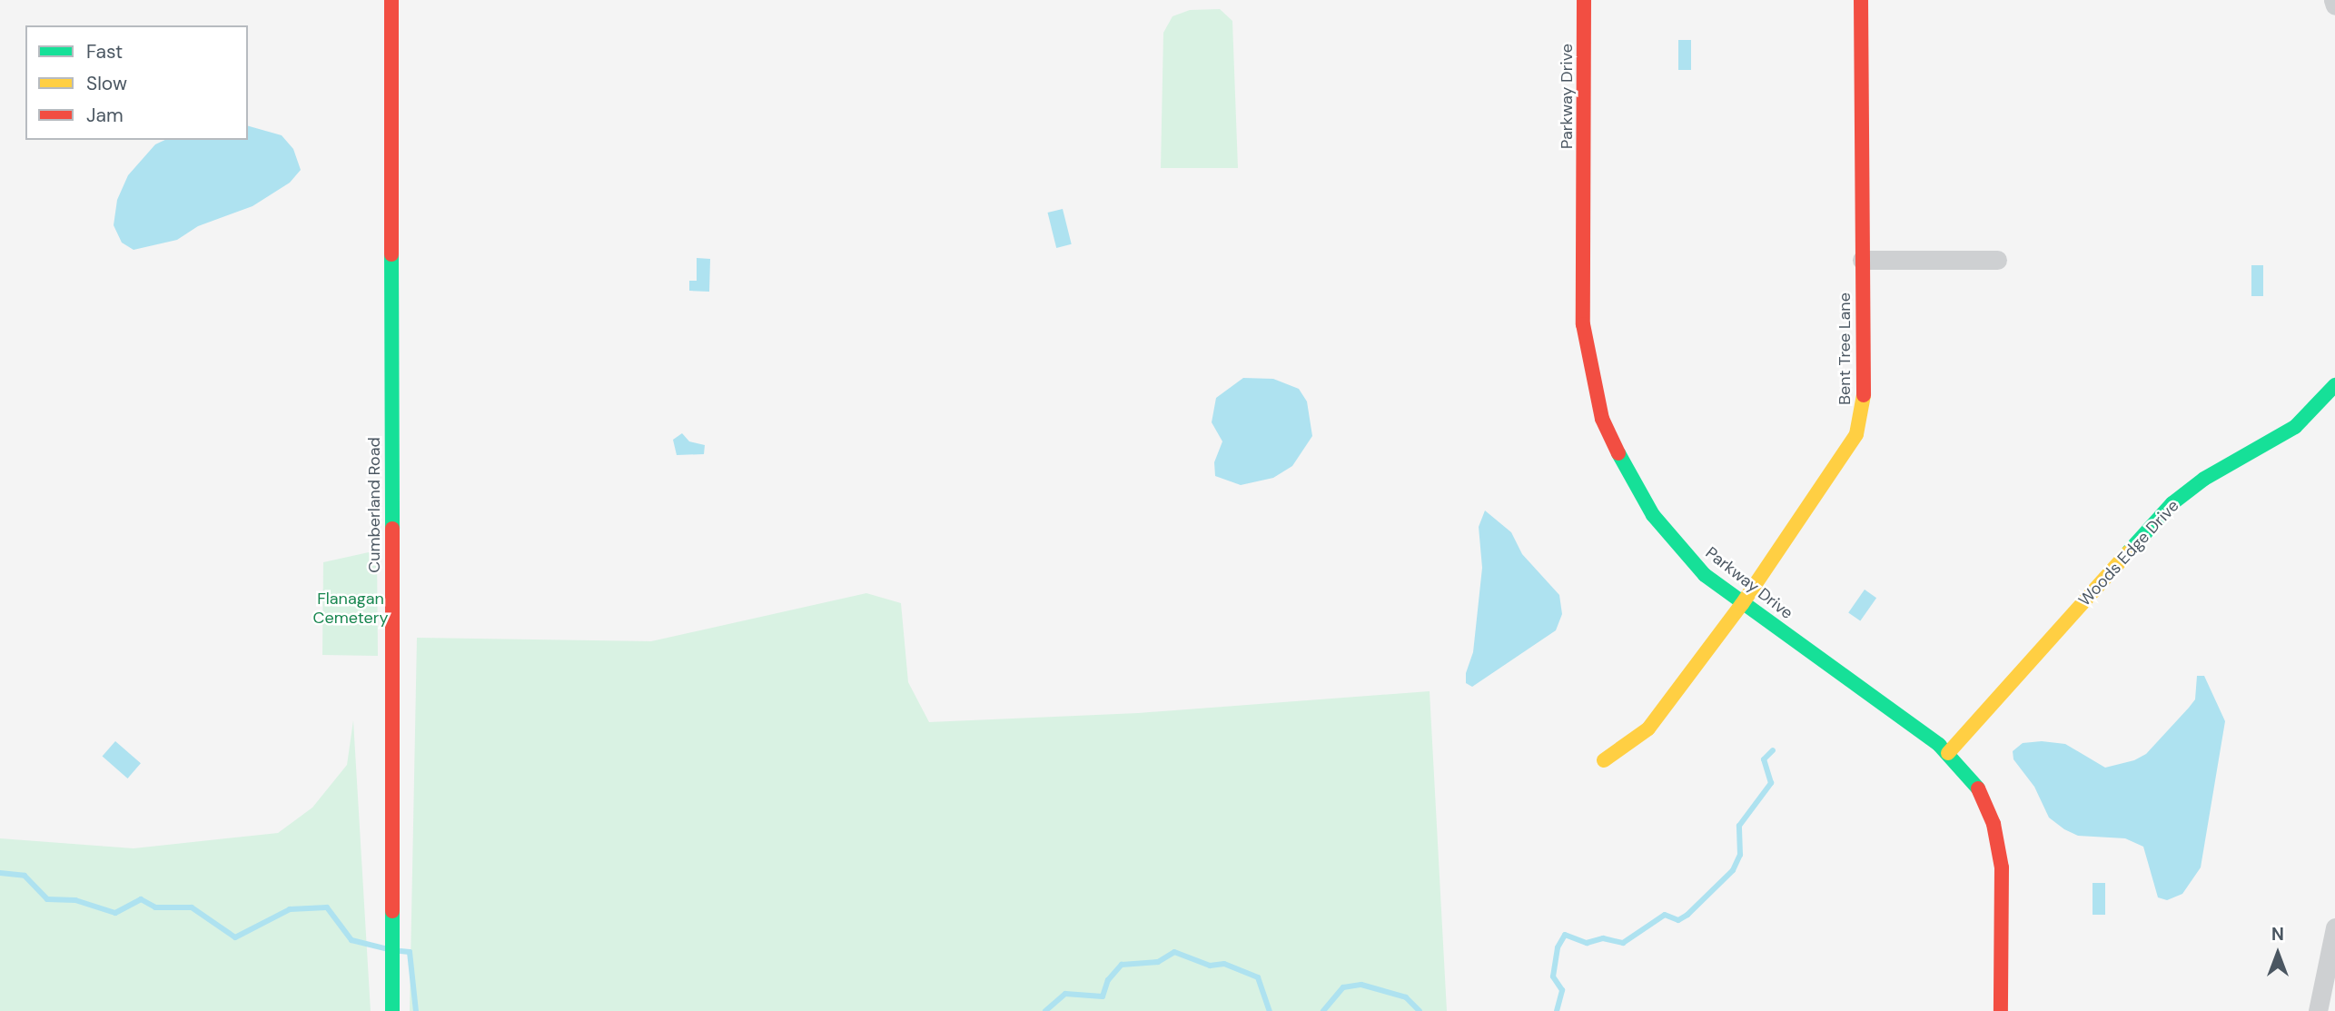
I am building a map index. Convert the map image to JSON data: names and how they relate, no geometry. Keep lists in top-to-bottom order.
{
  "streets": {
    "street": [
      "Parkway Drive",
      "Bent Tree Lane",
      "Cumberland Road",
      "Woods Edge Drive"
    ]
  },
  "crossings": [
    ["Parkway Drive", "Bent Tree Lane"],
    ["Parkway Drive", "Woods Edge Drive"]
  ],
  "parks": ["Flanagan Cemetery"],
  "legend": ["Fast", "Slow", "Jam"],
  "north": "top"
}
